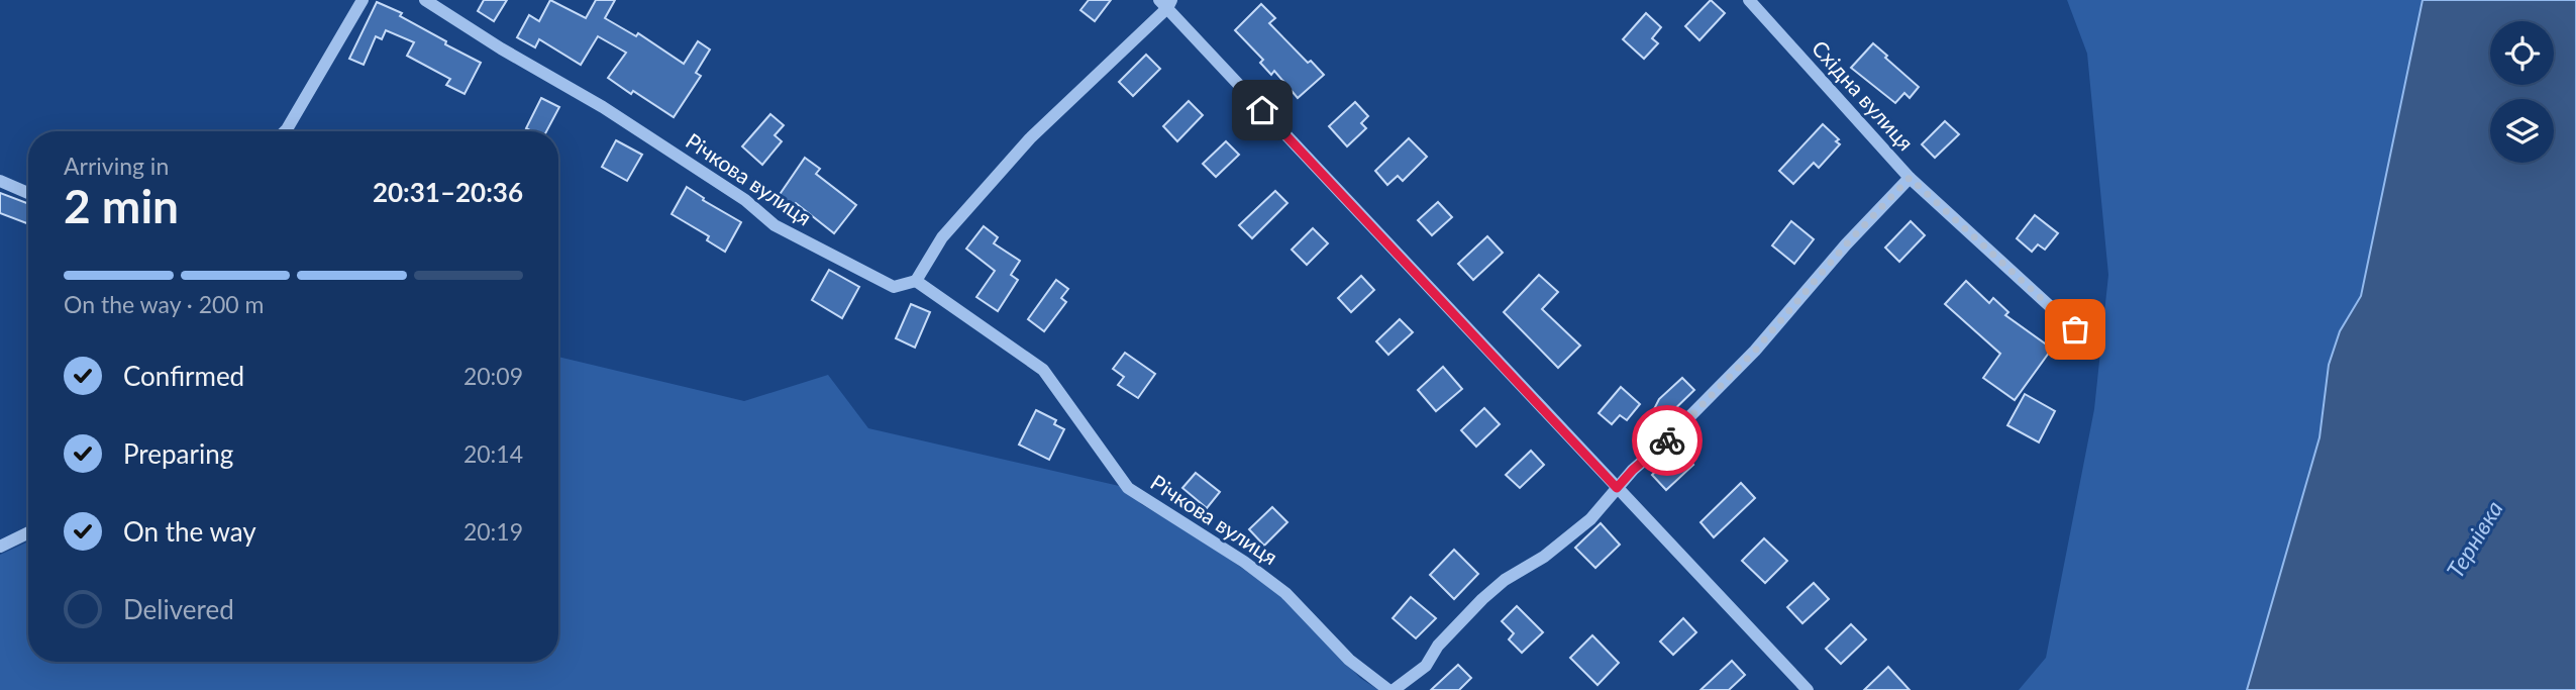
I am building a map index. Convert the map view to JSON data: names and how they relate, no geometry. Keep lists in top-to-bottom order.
{
  "streets": {
    "street": ["Східна вулиця", "Річкова вулиця"]
  },
  "water": ["Тернівка"],
  "page": {
    "heading": ["2 min", "Arriving in", "20:31–20:36"],
    "bar": "On the way · 200 m",
    "list": [
      ["Confirmed", "20:09"],
      ["Preparing", "20:14"],
      ["On the way", "20:19"],
      "Delivered"
    ]
  }
}
